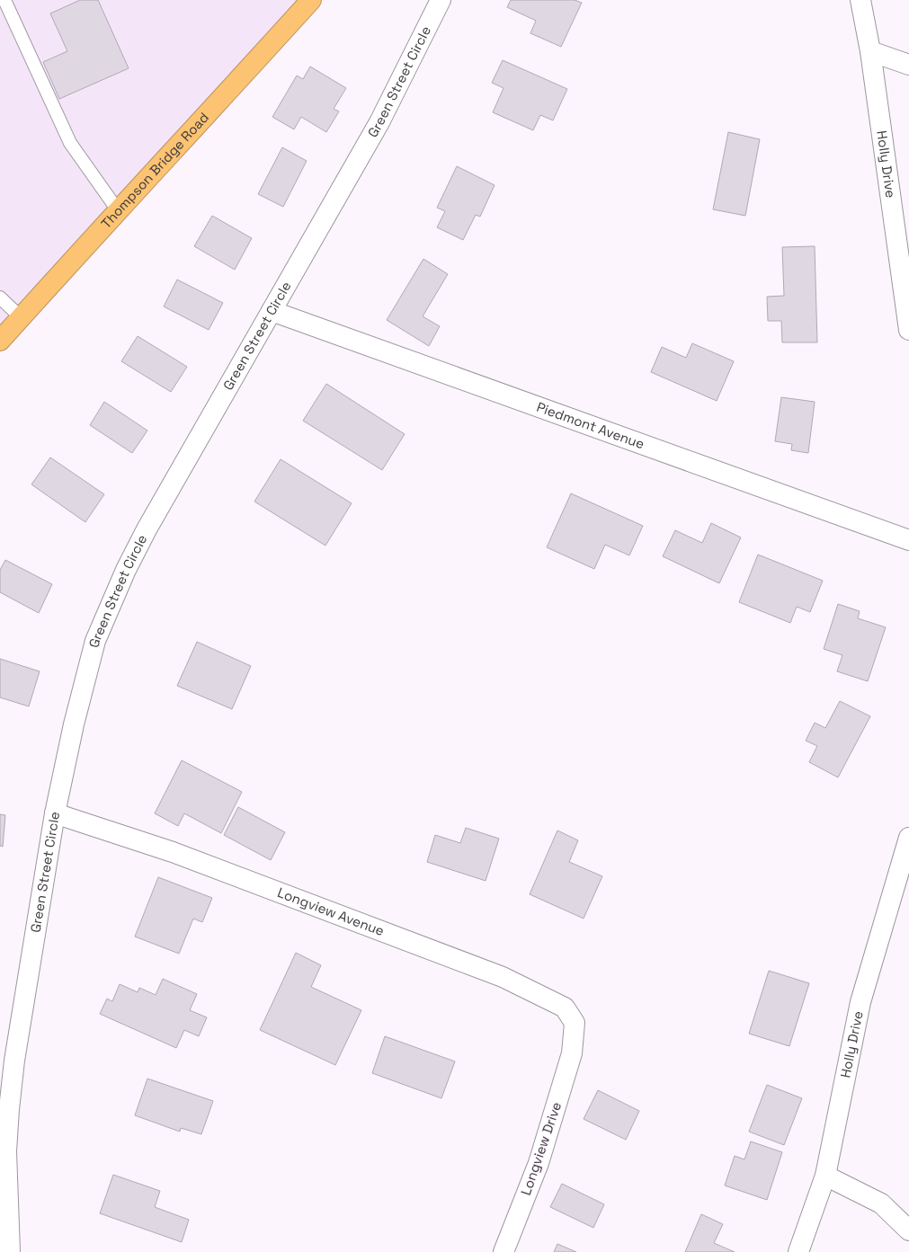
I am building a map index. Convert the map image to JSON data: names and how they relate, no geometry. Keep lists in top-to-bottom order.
{
  "streets": {
    "highway": ["Thompson Bridge Road"],
    "street": [
      "Green Street Circle",
      "Holly Drive",
      "Piedmont Avenue",
      "Longview Avenue",
      "Longview Drive"
    ]
  },
  "crossings": [
    ["Green Street Circle", "Piedmont Avenue"],
    ["Green Street Circle", "Longview Avenue"],
    ["Longview Avenue", "Longview Drive"]
  ]
}
